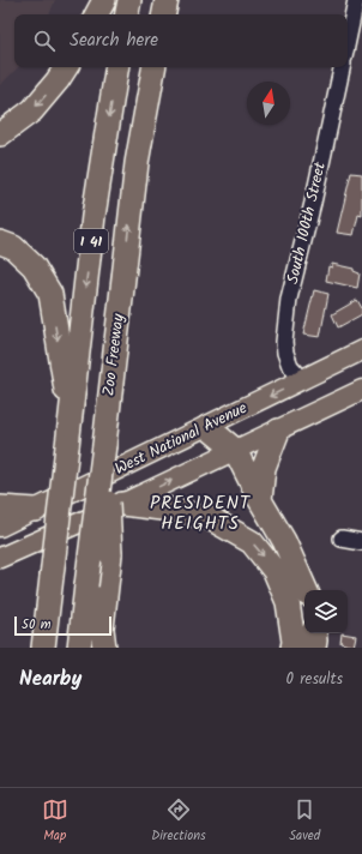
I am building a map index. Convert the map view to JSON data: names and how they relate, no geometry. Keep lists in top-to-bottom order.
{
  "streets": {
    "highway": ["I 41", "Zoo Freeway"],
    "main road": ["West National Avenue"],
    "street": ["South 100th Street"]
  },
  "crossings": [
    ["South 100th Street", "West National Avenue"]
  ],
  "districts": ["PRESIDENT HEIGHTS"],
  "scale_bar": "50 m",
  "north": "top",
  "page": {
    "search": "Search here",
    "scale": "50 m",
    "heading": ["Nearby", "0 results"],
    "nav": ["Map", "Directions", "Saved"]
  }
}
